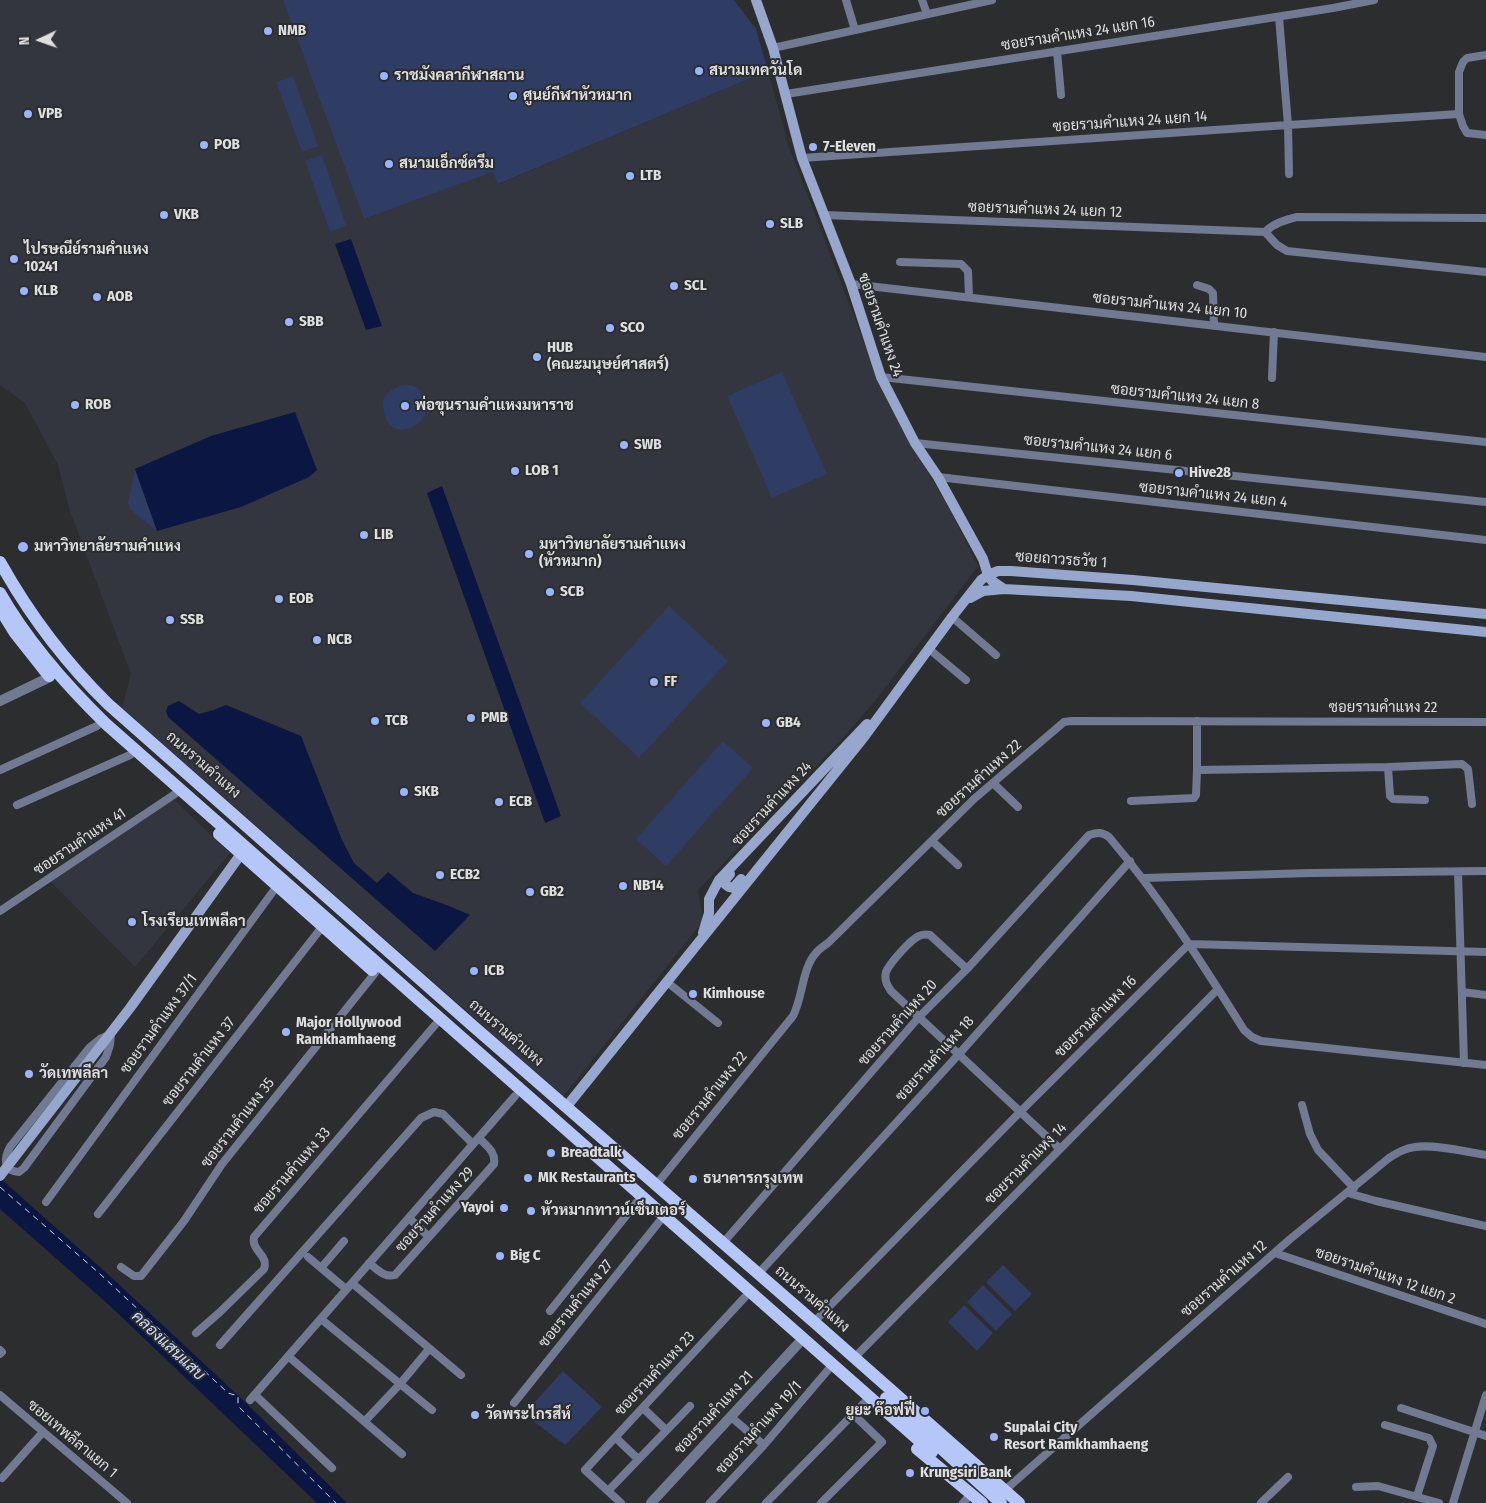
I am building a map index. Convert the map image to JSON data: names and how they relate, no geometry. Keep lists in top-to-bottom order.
{
  "streets": {
    "main road": ["ซอยรามคำแหง 24", "ซอยถาวรธวัช 1", "ถนนรามคำแหง"],
    "street": [
      "ซอยรามคำแหง 24 แยก 16",
      "ซอยรามคำแหง 24 แยก 14",
      "ซอยรามคำแหง 24 แยก 12",
      "ซอยรามคำแหง 24 แยก 10",
      "ซอยรามคำแหง 24 แยก 8",
      "ซอยรามคำแหง 24 แยก 6",
      "ซอยรามคำแหง 24 แยก 4",
      "ซอยรามคำแหง 22",
      "ซอยรามคำแหง 41",
      "ซอยรามคำแหง 16",
      "ซอยรามคำแหง 20",
      "ซอยรามคำแหง 37/1",
      "ซอยรามคำแหง 18",
      "ซอยรามคำแหง 37",
      "ซอยรามคำแหง 35",
      "ซอยรามคำแหง 14",
      "ซอยรามคำแหง 33",
      "ซอยรามคำแหง 29",
      "ซอยรามคำแหง 12 แยก 2",
      "ซอยรามคำแหง 12",
      "ซอยรามคำแหง 27",
      "ซอยรามคำแหง 23",
      "ซอยรามคำแหง 21",
      "ซอยรามคำแหง 19/1",
      "ซอยเทพลีลาแยก 1"
    ]
  },
  "crossings": [
    ["ซอยรามคำแหง 24 แยก 16", "ซอยรามคำแหง 24"],
    ["ซอยรามคำแหง 24 แยก 14", "ซอยรามคำแหง 24"],
    ["ซอยรามคำแหง 24 แยก 12", "ซอยรามคำแหง 24"],
    ["ซอยรามคำแหง 24 แยก 10", "ซอยรามคำแหง 24"],
    ["ซอยรามคำแหง 24", "ซอยรามคำแหง 24 แยก 8"],
    ["ซอยรามคำแหง 24", "ซอยรามคำแหง 24 แยก 6"],
    ["ซอยรามคำแหง 24", "ซอยรามคำแหง 24 แยก 4"],
    ["ซอยรามคำแหง 24", "ซอยถาวรธวัช 1"],
    ["ซอยรามคำแหง 24", "ถนนรามคำแหง"],
    ["ซอยรามคำแหง 22", "ถนนรามคำแหง"],
    ["ถนนรามคำแหง", "ซอยรามคำแหง 16"],
    ["ถนนรามคำแหง", "ซอยรามคำแหง 20"],
    ["ถนนรามคำแหง", "ซอยรามคำแหง 18"],
    ["ถนนรามคำแหง", "ซอยรามคำแหง 14"],
    ["ถนนรามคำแหง", "ซอยรามคำแหง 12"],
    ["ซอยรามคำแหง 20", "ซอยรามคำแหง 18"],
    ["ซอยรามคำแหง 12 แยก 2", "ซอยรามคำแหง 12"]
  ],
  "water": ["คลองแสนแสบ"],
  "places": [
    "NMB",
    "สนามเทควันโด",
    "ราชมังคลากีฬาสถาน",
    "ศูนย์กีฬาหัวหมาก",
    "VPB",
    "POB",
    "7-Eleven",
    "สนามเอ็กซ์ตรีม",
    "LTB",
    "VKB",
    "SLB",
    "ไปรษณีย์รามคำแหง 10241",
    "SCL",
    "KLB",
    "AOB",
    "SBB",
    "SCO",
    "HUB (คณะมนุษย์ศาสตร์)",
    "ROB",
    "พ่อขุนรามคำแหงมหาราช",
    "SWB",
    "LOB 1",
    "Hive28",
    "LIB",
    "มหาวิทยาลัยรามคำแหง",
    "มหาวิทยาลัยรามคำแหง (หัวหมาก)",
    "SCB",
    "EOB",
    "SSB",
    "NCB",
    "FF",
    "PMB",
    "TCB",
    "GB4",
    "SKB",
    "ECB",
    "ECB2",
    "NB14",
    "GB2",
    "โรงเรียนเทพลีลา",
    "ICB",
    "Kimhouse",
    "Major Hollywood Ramkhamhaeng",
    "วัดเทพลีลา",
    "Breadtalk",
    "MK Restaurants",
    "ธนาคารกรุงเทพ",
    "Yayoi",
    "หัวหมากทาวน์เซ็นเตอร์",
    "Big C",
    "ยูยะ ค๊อฟฟี่",
    "วัดพระไกรสีห์",
    "Supalai City Resort Ramkhamhaeng",
    "Krungsiri Bank"
  ],
  "north": "left"
}
